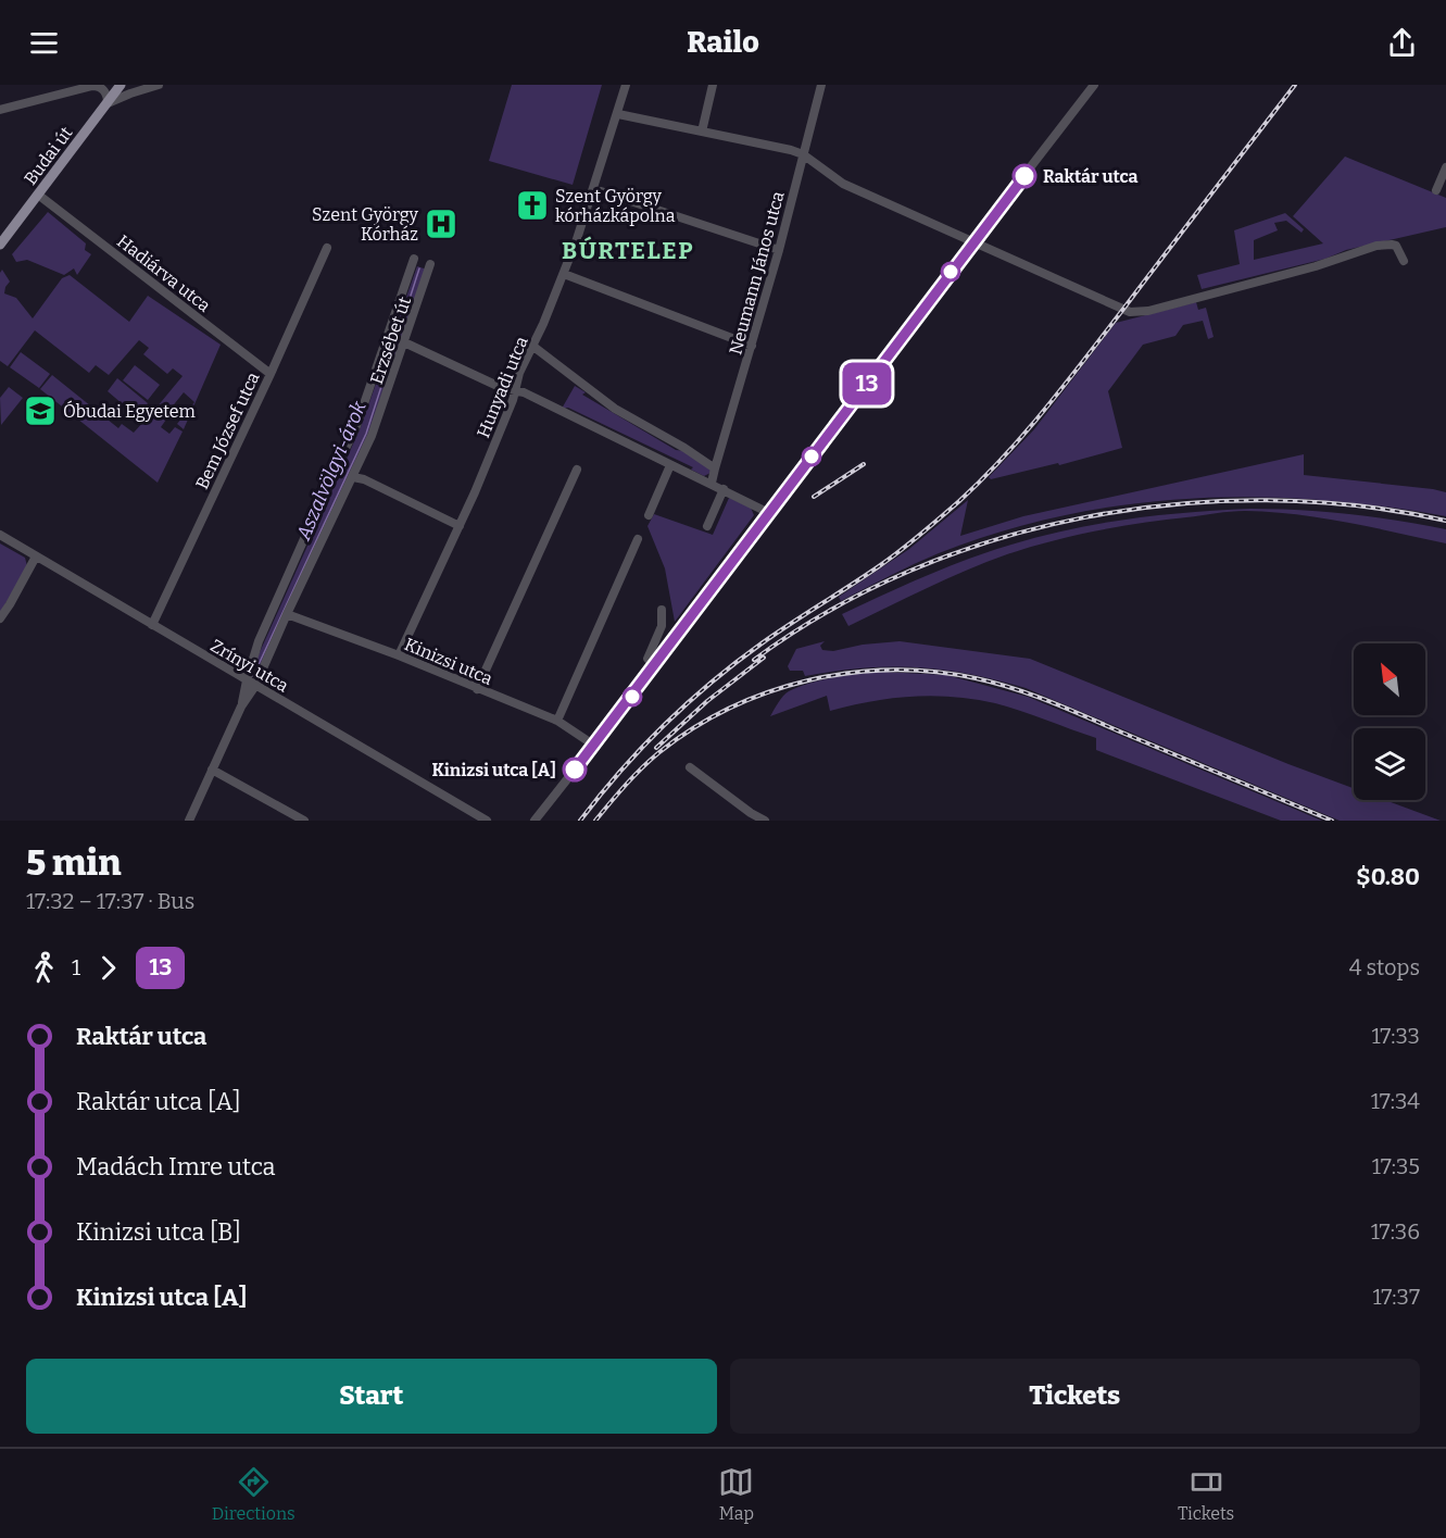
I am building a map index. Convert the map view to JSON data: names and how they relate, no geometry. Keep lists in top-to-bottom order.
{
  "streets": {
    "main road": ["Budai út"],
    "street": [
      "Hadiárva utca",
      "Neumann János utca",
      "Erzsébet út",
      "Hunyadi utca",
      "Bem József utca",
      "Kinizsi utca",
      "Zrínyi utca"
    ]
  },
  "crossings": [
    ["Budai út", "Hadiárva utca"],
    ["Hadiárva utca", "Bem József utca"],
    ["Erzsébet út", "Kinizsi utca"],
    ["Erzsébet út", "Zrínyi utca"],
    ["Hunyadi utca", "Kinizsi utca"],
    ["Bem József utca", "Zrínyi utca"]
  ],
  "districts": ["BÚRTELEP"],
  "water": ["Aszalvölgyi-árok"],
  "places": {
    "other": ["Raktár utca", "Kinizsi utca [A]"],
    "church": ["Szent György kórházkápolna"],
    "hospital": ["Szent György Kórház"],
    "school or university": ["Óbudai Egyetem"]
  },
  "lines": ["bus line 13"],
  "north": "top left",
  "page": {
    "header": "Railo",
    "on_map": "13",
    "heading": ["5 min", "17:32 – 17:37 · Bus", "$0.80"],
    "legs": ["1", "13", "4 stops"],
    "list": [
      {
        "name": "Raktár utca",
        "value": "17:33"
      },
      {
        "name": "Raktár utca [A]",
        "value": "17:34"
      },
      {
        "name": "Madách Imre utca",
        "value": "17:35"
      },
      {
        "name": "Kinizsi utca [B]",
        "value": "17:36"
      },
      {
        "name": "Kinizsi utca [A]",
        "value": "17:37"
      }
    ],
    "buttons": ["Start", "Tickets"],
    "tabs": ["Directions", "Map", "Tickets"]
  }
}
